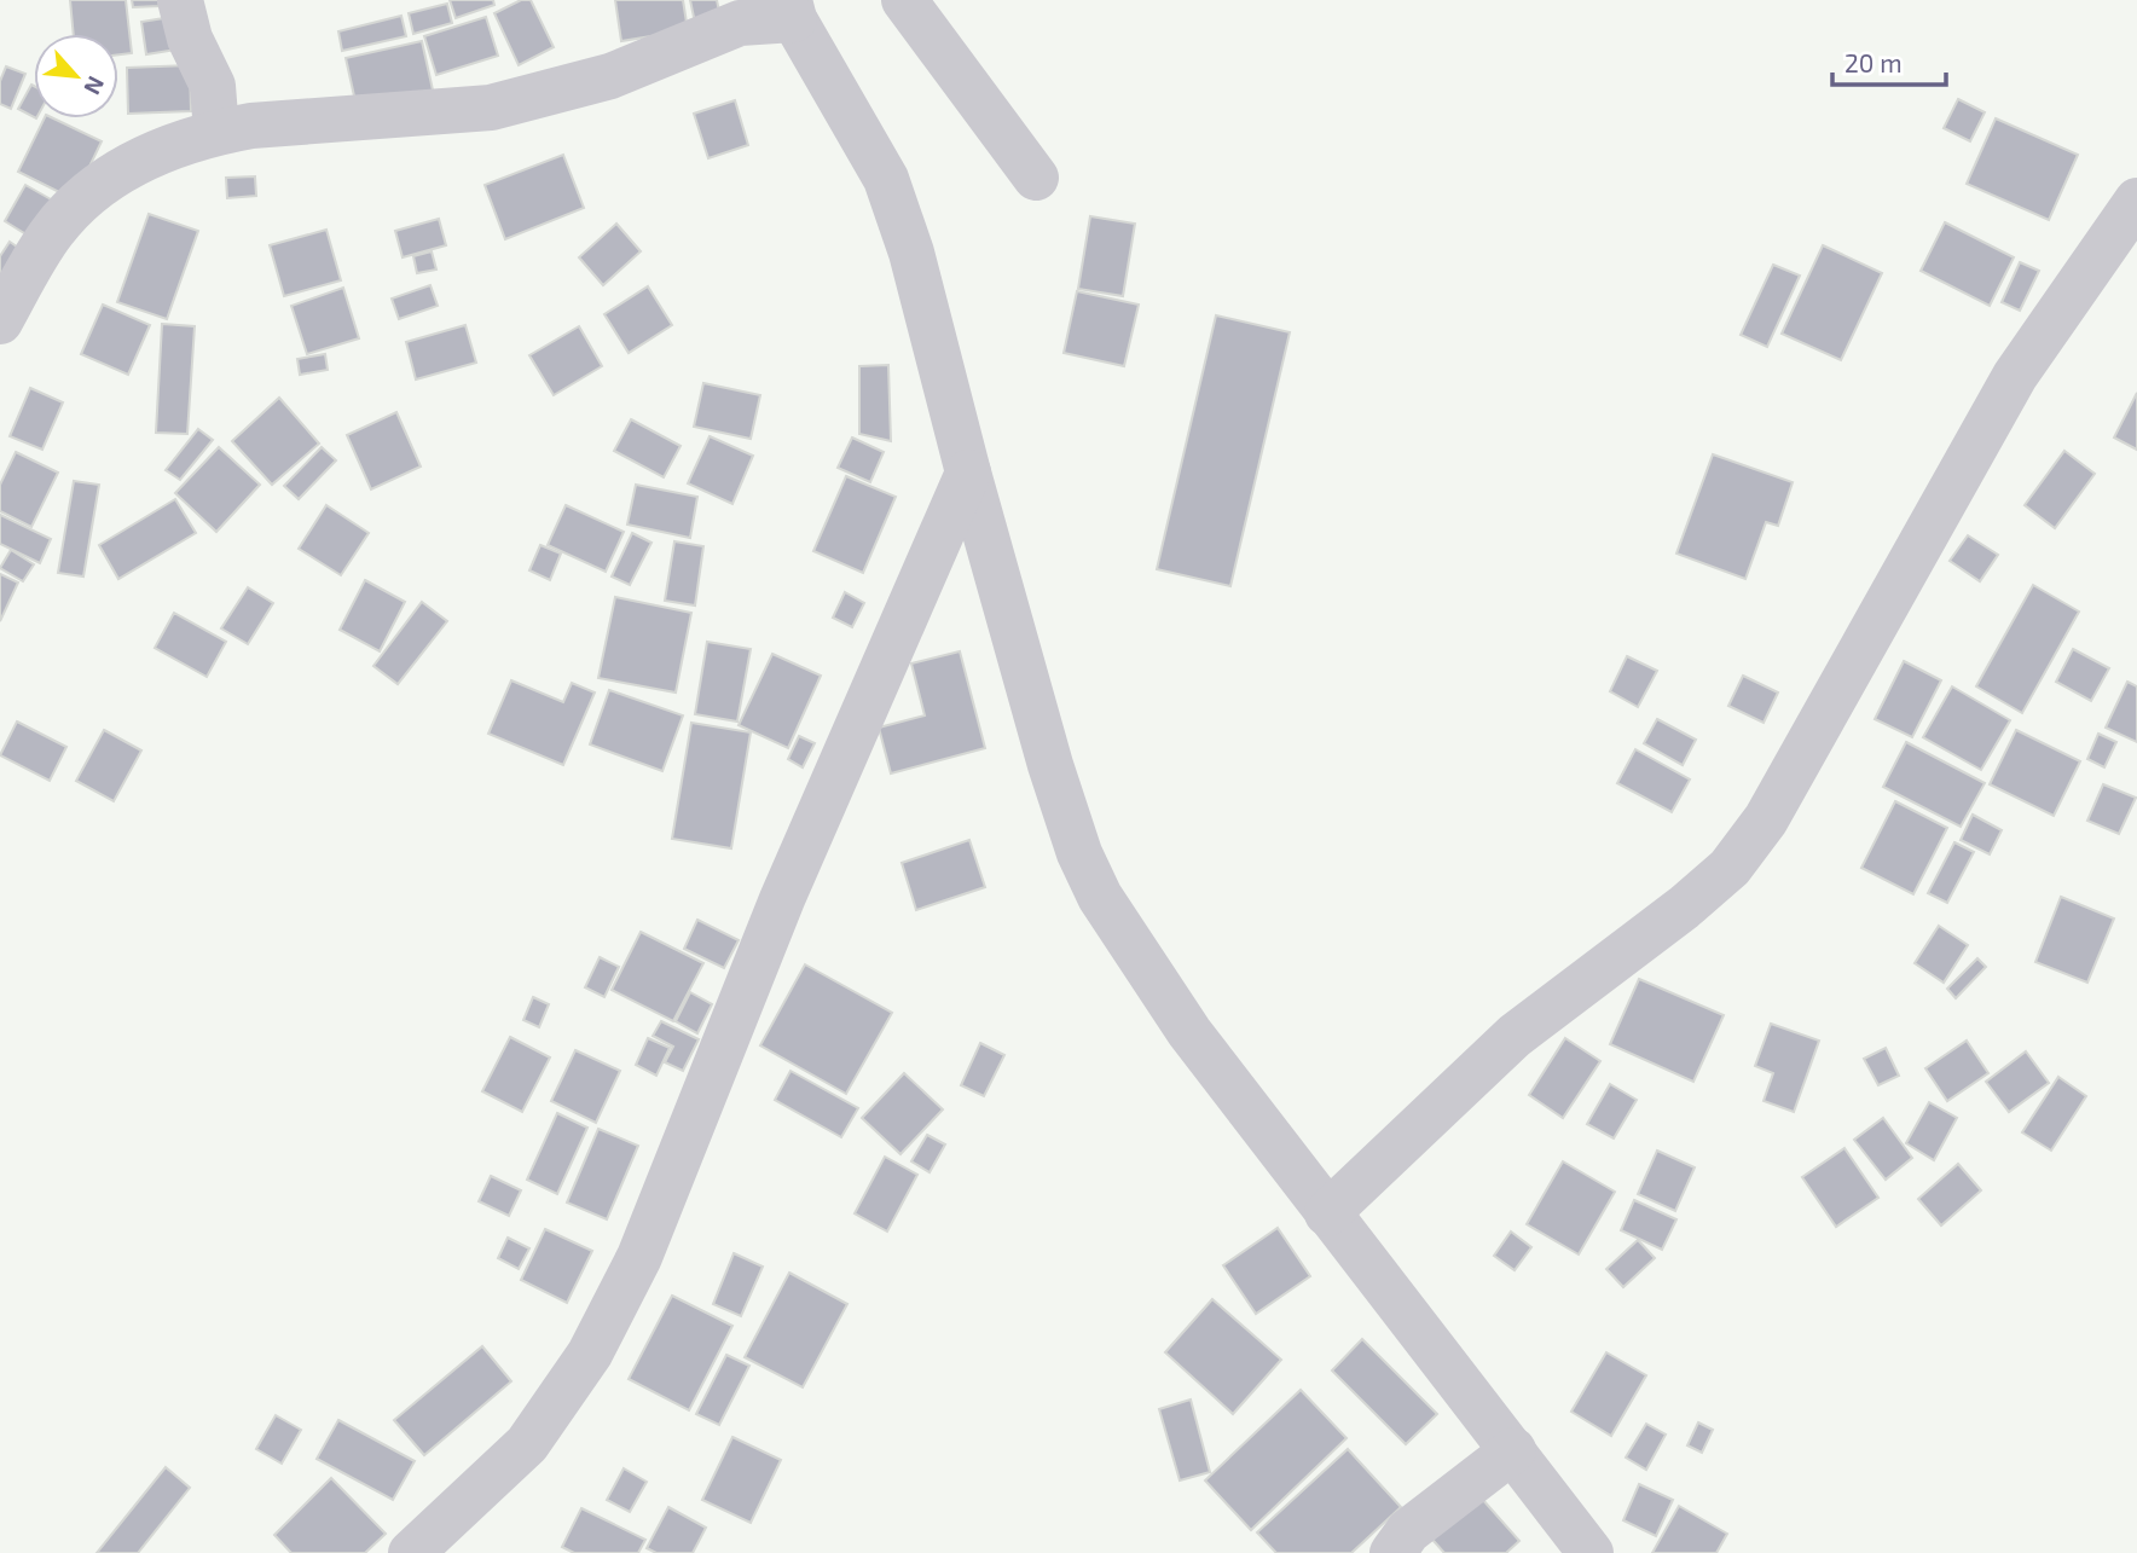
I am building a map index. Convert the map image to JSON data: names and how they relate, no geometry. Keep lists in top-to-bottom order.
{
  "scale_bar": "20 m",
  "north": "bottom right"
}
